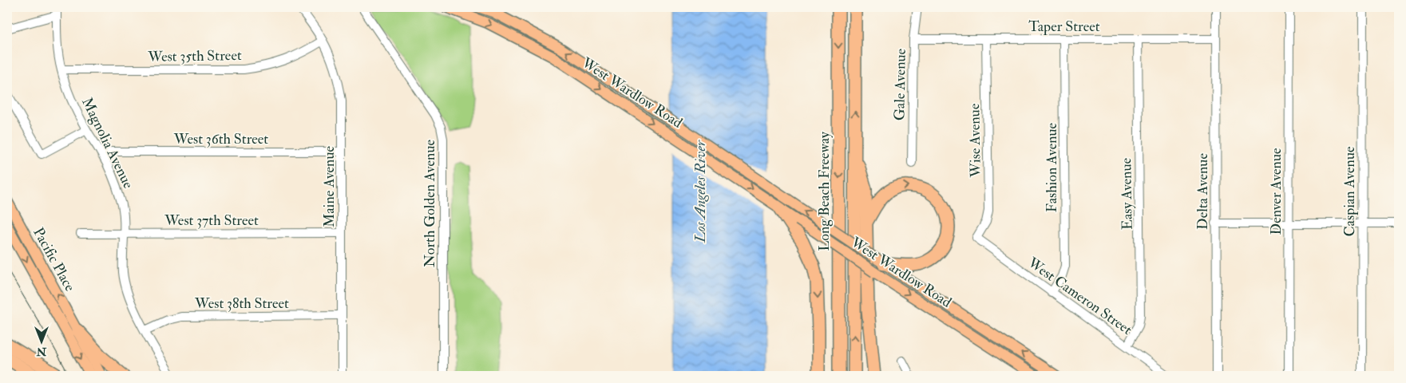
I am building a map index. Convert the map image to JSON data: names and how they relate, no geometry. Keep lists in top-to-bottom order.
{
  "streets": {
    "highway": ["Long Beach Freeway"],
    "main road": ["West Wardlow Road", "Pacific Place"],
    "street": [
      "Taper Street",
      "West 35th Street",
      "Gale Avenue",
      "West 36th Street",
      "Wise Avenue",
      "Magnolia Avenue",
      "Fashion Avenue",
      "Maine Avenue",
      "Delta Avenue",
      "Denver Avenue",
      "Caspian Avenue",
      "Easy Avenue",
      "North Golden Avenue",
      "West 37th Street",
      "West Cameron Street",
      "West 38th Street"
    ]
  },
  "crossings": [
    ["Taper Street", "Gale Avenue"],
    ["Taper Street", "Wise Avenue"],
    ["Taper Street", "Fashion Avenue"],
    ["Taper Street", "Delta Avenue"],
    ["Taper Street", "Easy Avenue"],
    ["West 35th Street", "Magnolia Avenue"],
    ["West 35th Street", "Maine Avenue"],
    ["West 36th Street", "Magnolia Avenue"],
    ["West 36th Street", "Maine Avenue"],
    ["Wise Avenue", "West Cameron Street"],
    ["Magnolia Avenue", "West 37th Street"],
    ["Magnolia Avenue", "West 38th Street"],
    ["Fashion Avenue", "West Cameron Street"],
    ["Maine Avenue", "West 37th Street"],
    ["Maine Avenue", "West 38th Street"],
    ["Easy Avenue", "West Cameron Street"]
  ],
  "water": ["Los Angeles River"],
  "north": "bottom"
}
